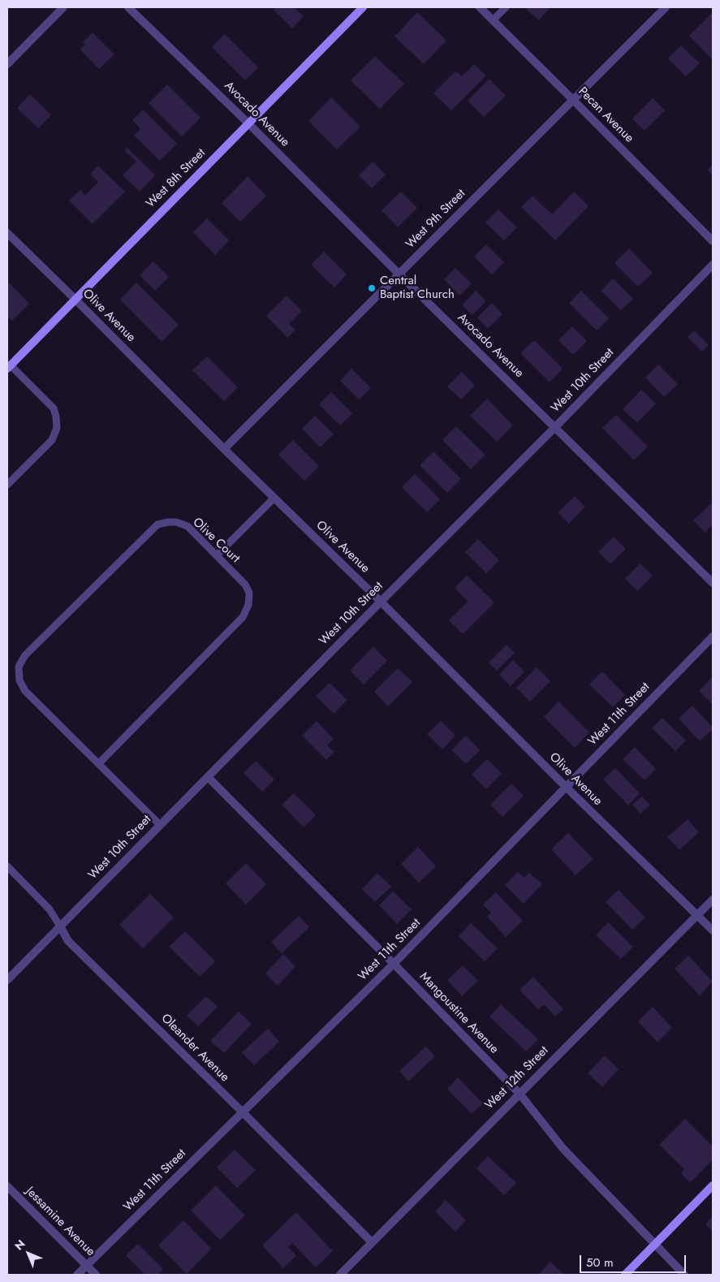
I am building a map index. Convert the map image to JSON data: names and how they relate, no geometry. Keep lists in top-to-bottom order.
{
  "streets": {
    "street": [
      "Avocado Avenue",
      "Pecan Avenue",
      "West 8th Street",
      "West 9th Street",
      "Olive Avenue",
      "West 10th Street",
      "West 11th Street",
      "Mangoustine Avenue",
      "Oleander Avenue",
      "West 12th Street",
      "Jessamine Avenue"
    ],
    "lane": ["Olive Court"]
  },
  "crossings": [
    ["Avocado Avenue", "West 8th Street"],
    ["Avocado Avenue", "West 9th Street"],
    ["Avocado Avenue", "West 10th Street"],
    ["Pecan Avenue", "West 9th Street"],
    ["West 8th Street", "Olive Avenue"],
    ["West 9th Street", "Olive Avenue"],
    ["Olive Avenue", "West 10th Street"],
    ["Olive Avenue", "West 11th Street"],
    ["Olive Avenue", "West 12th Street"],
    ["West 10th Street", "Olive Court"],
    ["West 10th Street", "Mangoustine Avenue"],
    ["West 10th Street", "Oleander Avenue"],
    ["West 11th Street", "Mangoustine Avenue"],
    ["West 11th Street", "Oleander Avenue"],
    ["West 11th Street", "Jessamine Avenue"],
    ["Mangoustine Avenue", "West 12th Street"],
    ["Oleander Avenue", "West 12th Street"]
  ],
  "places": ["Central Baptist Church"],
  "scale_bar": "50 m",
  "north": "top left"
}
